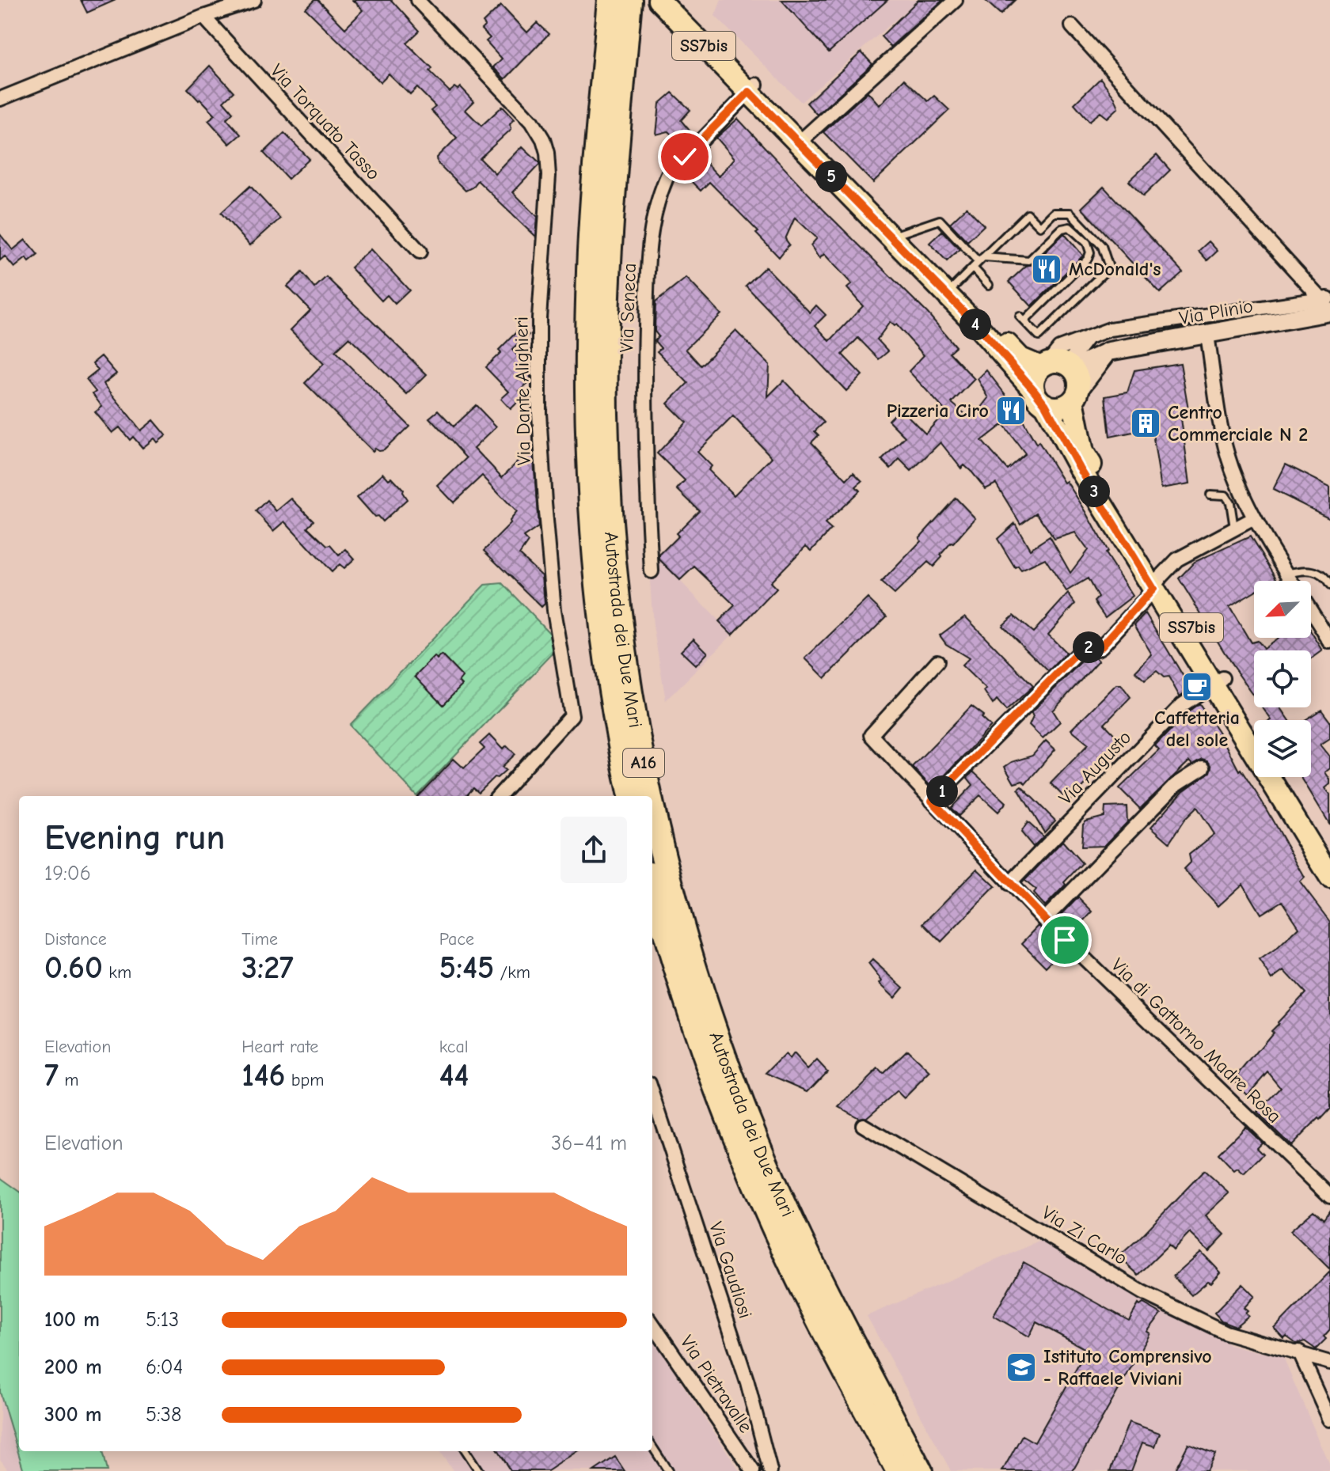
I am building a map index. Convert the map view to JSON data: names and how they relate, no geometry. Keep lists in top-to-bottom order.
{
  "streets": {
    "highway": ["Autostrada dei Due Mari", "A16"],
    "main road": ["SS7bis"],
    "street": [
      "Via Torquato Tasso",
      "Via Seneca",
      "Via Plinio",
      "Via Dante Alighieri",
      "Via Augusto",
      "Via di Gattorno Madre Rosa",
      "Via Zi Carlo",
      "Via Gaudiosi",
      "Via Pietravalle"
    ]
  },
  "crossings": [
    ["SS7bis", "Via Seneca"],
    ["SS7bis", "Via Plinio"],
    ["SS7bis", "Via Augusto"],
    ["Via Augusto", "Via di Gattorno Madre Rosa"]
  ],
  "places": {
    "restaurant": ["McDonald's", "Pizzeria Ciro"],
    "building": ["Centro Commerciale N 2"],
    "cafe": ["Caffetteria del sole"],
    "school or university": ["Istituto Comprensivo - Raffaele Viviani"]
  },
  "north": "bottom left",
  "page": {
    "pins": [
      "5",
      "4",
      "3",
      "2",
      "1"
    ],
    "heading": ["Evening run", "19:06"],
    "stats": [
      ["Distance", "0.60 km"],
      ["Time", "3:27"],
      ["Pace", "5:45 /km"],
      ["Elevation", "7 m"],
      ["Heart rate", "146 bpm"],
      ["kcal", "44"]
    ],
    "chart": ["Elevation", "36–41 m"],
    "list": [
      {
        "name": "100 m",
        "note": "5:13"
      },
      {
        "name": "200 m",
        "note": "6:04"
      },
      {
        "name": "300 m",
        "note": "5:38"
      }
    ]
  }
}
